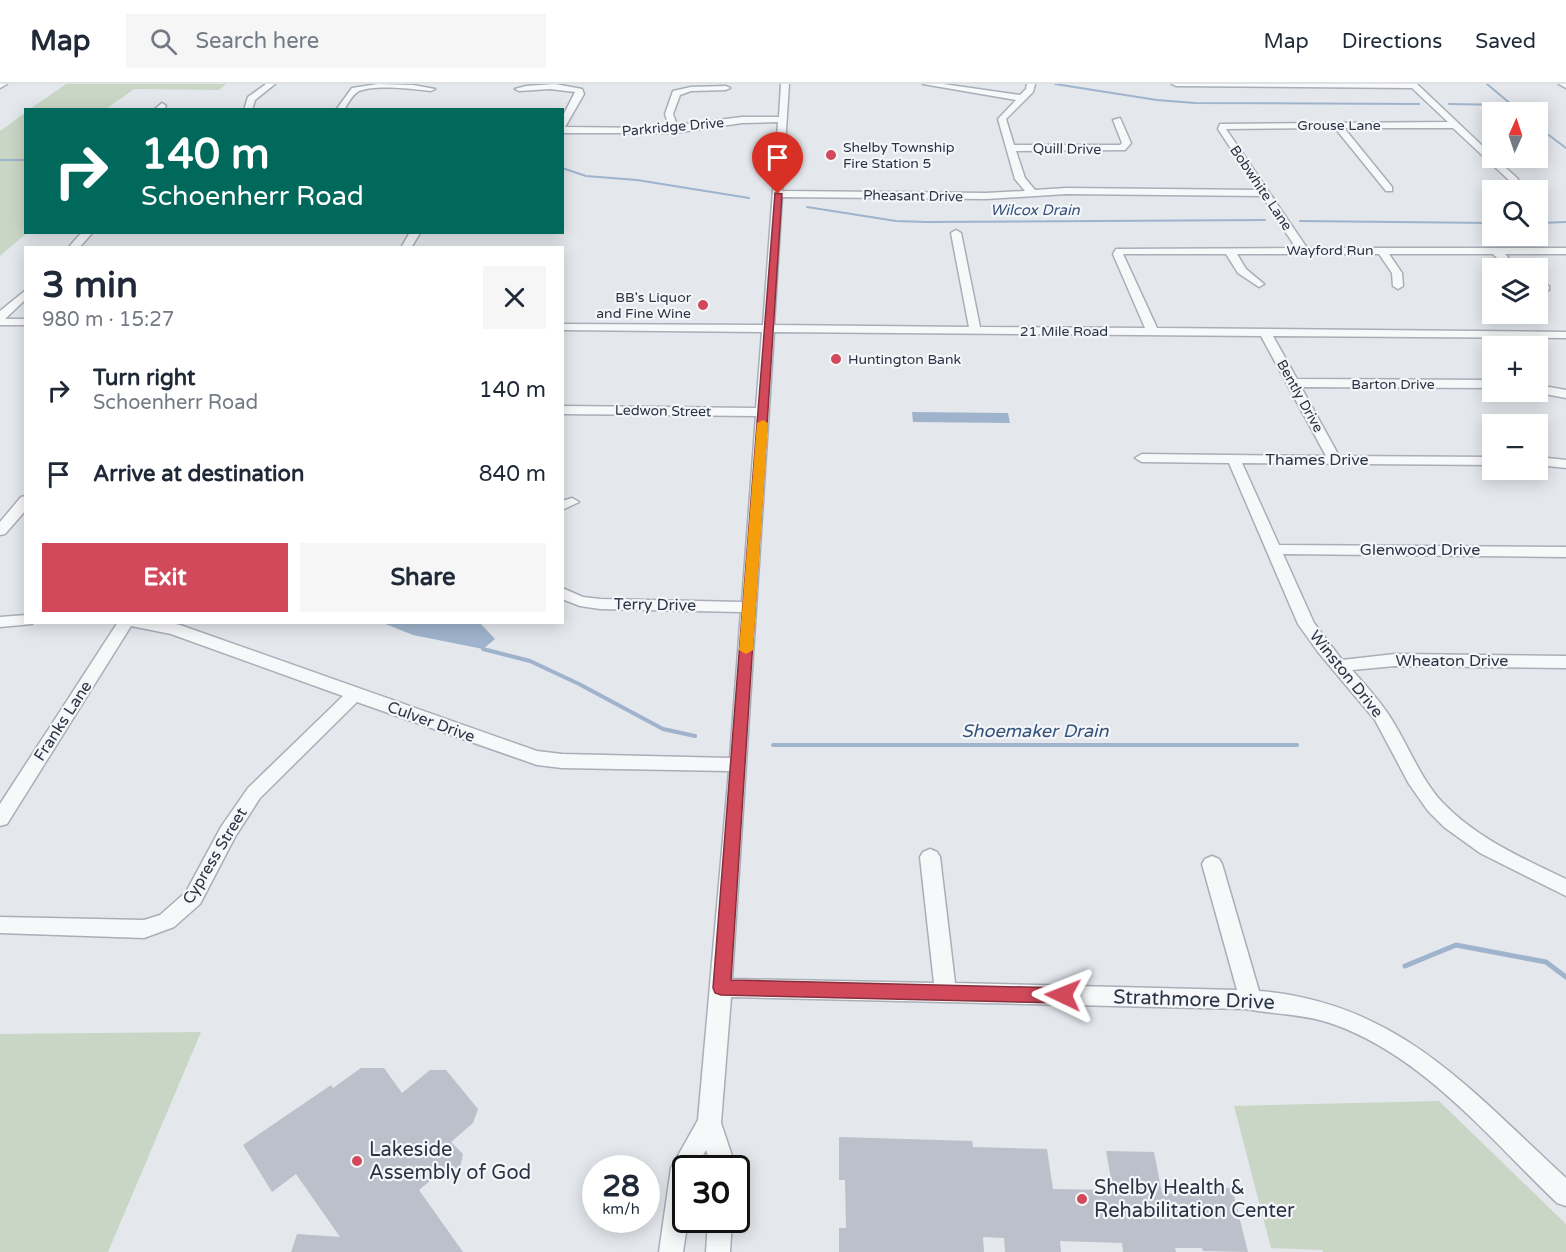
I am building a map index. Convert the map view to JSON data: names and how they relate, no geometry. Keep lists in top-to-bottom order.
{
  "streets": {
    "street": [
      "Grouse Lane",
      "Parkridge Drive",
      "Quill Drive",
      "Bobwhite Lane",
      "Pheasant Drive",
      "Wayford Run",
      "21 Mile Road",
      "Barton Drive",
      "Bently Drive",
      "Ledwon Street",
      "Thames Drive",
      "Glenwood Drive",
      "Terry Drive",
      "Wheaton Drive",
      "Winston Drive",
      "Franks Lane",
      "Culver Drive",
      "Cypress Street",
      "Strathmore Drive"
    ]
  },
  "crossings": [
    ["Grouse Lane", "Bobwhite Lane"],
    ["Bobwhite Lane", "Pheasant Drive"],
    ["Bobwhite Lane", "Wayford Run"],
    ["Wayford Run", "21 Mile Road"],
    ["21 Mile Road", "Bently Drive"],
    ["Barton Drive", "Bently Drive"],
    ["Bently Drive", "Thames Drive"],
    ["Thames Drive", "Winston Drive"],
    ["Glenwood Drive", "Winston Drive"],
    ["Wheaton Drive", "Winston Drive"],
    ["Culver Drive", "Cypress Street"]
  ],
  "water": ["Wilcox Drain", "Shoemaker Drain"],
  "places": [
    "Shelby Township Fire Station 5",
    "BB's Liquor and Fine Wine",
    "Huntington Bank",
    "Lakeside Assembly of God",
    "Shelby Health & Rehabilitation Center"
  ],
  "north": "top",
  "page": {
    "header": "Map",
    "search": "Search here",
    "nav": ["Map", "Directions", "Saved"],
    "map_buttons": ["+", "−"],
    "turn": ["140 m", "Schoenherr Road"],
    "heading": ["3 min", "980 m · 15:27"],
    "list": [
      {
        "name": "Turn right",
        "note": "Schoenherr Road",
        "value": "140 m"
      },
      {
        "name": "Arrive at destination",
        "value": "840 m"
      }
    ],
    "buttons": ["Exit", "Share"],
    "speed": "28 km/h",
    "limit": "30"
  }
}
